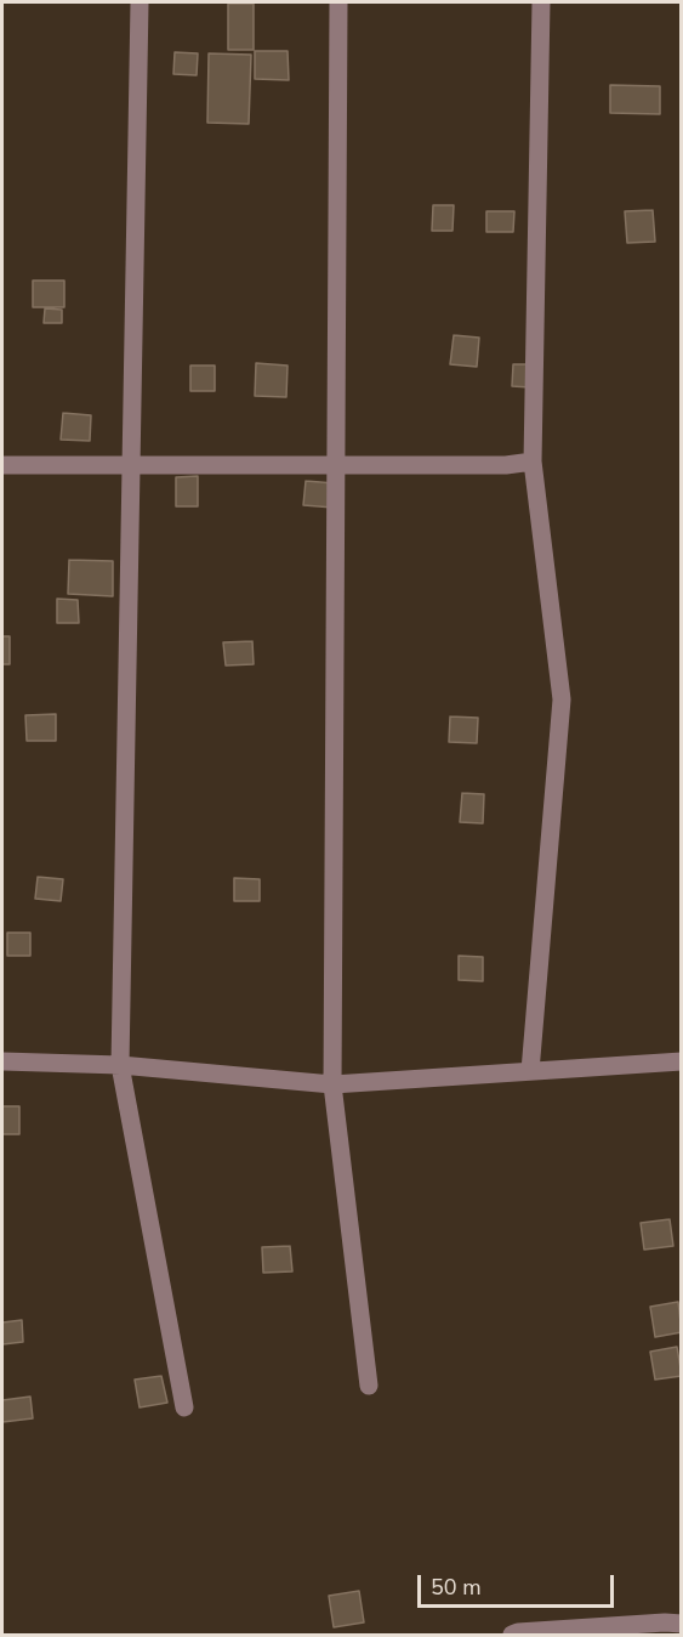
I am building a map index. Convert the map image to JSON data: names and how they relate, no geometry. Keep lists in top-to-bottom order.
{
  "scale_bar": "50 m"
}
